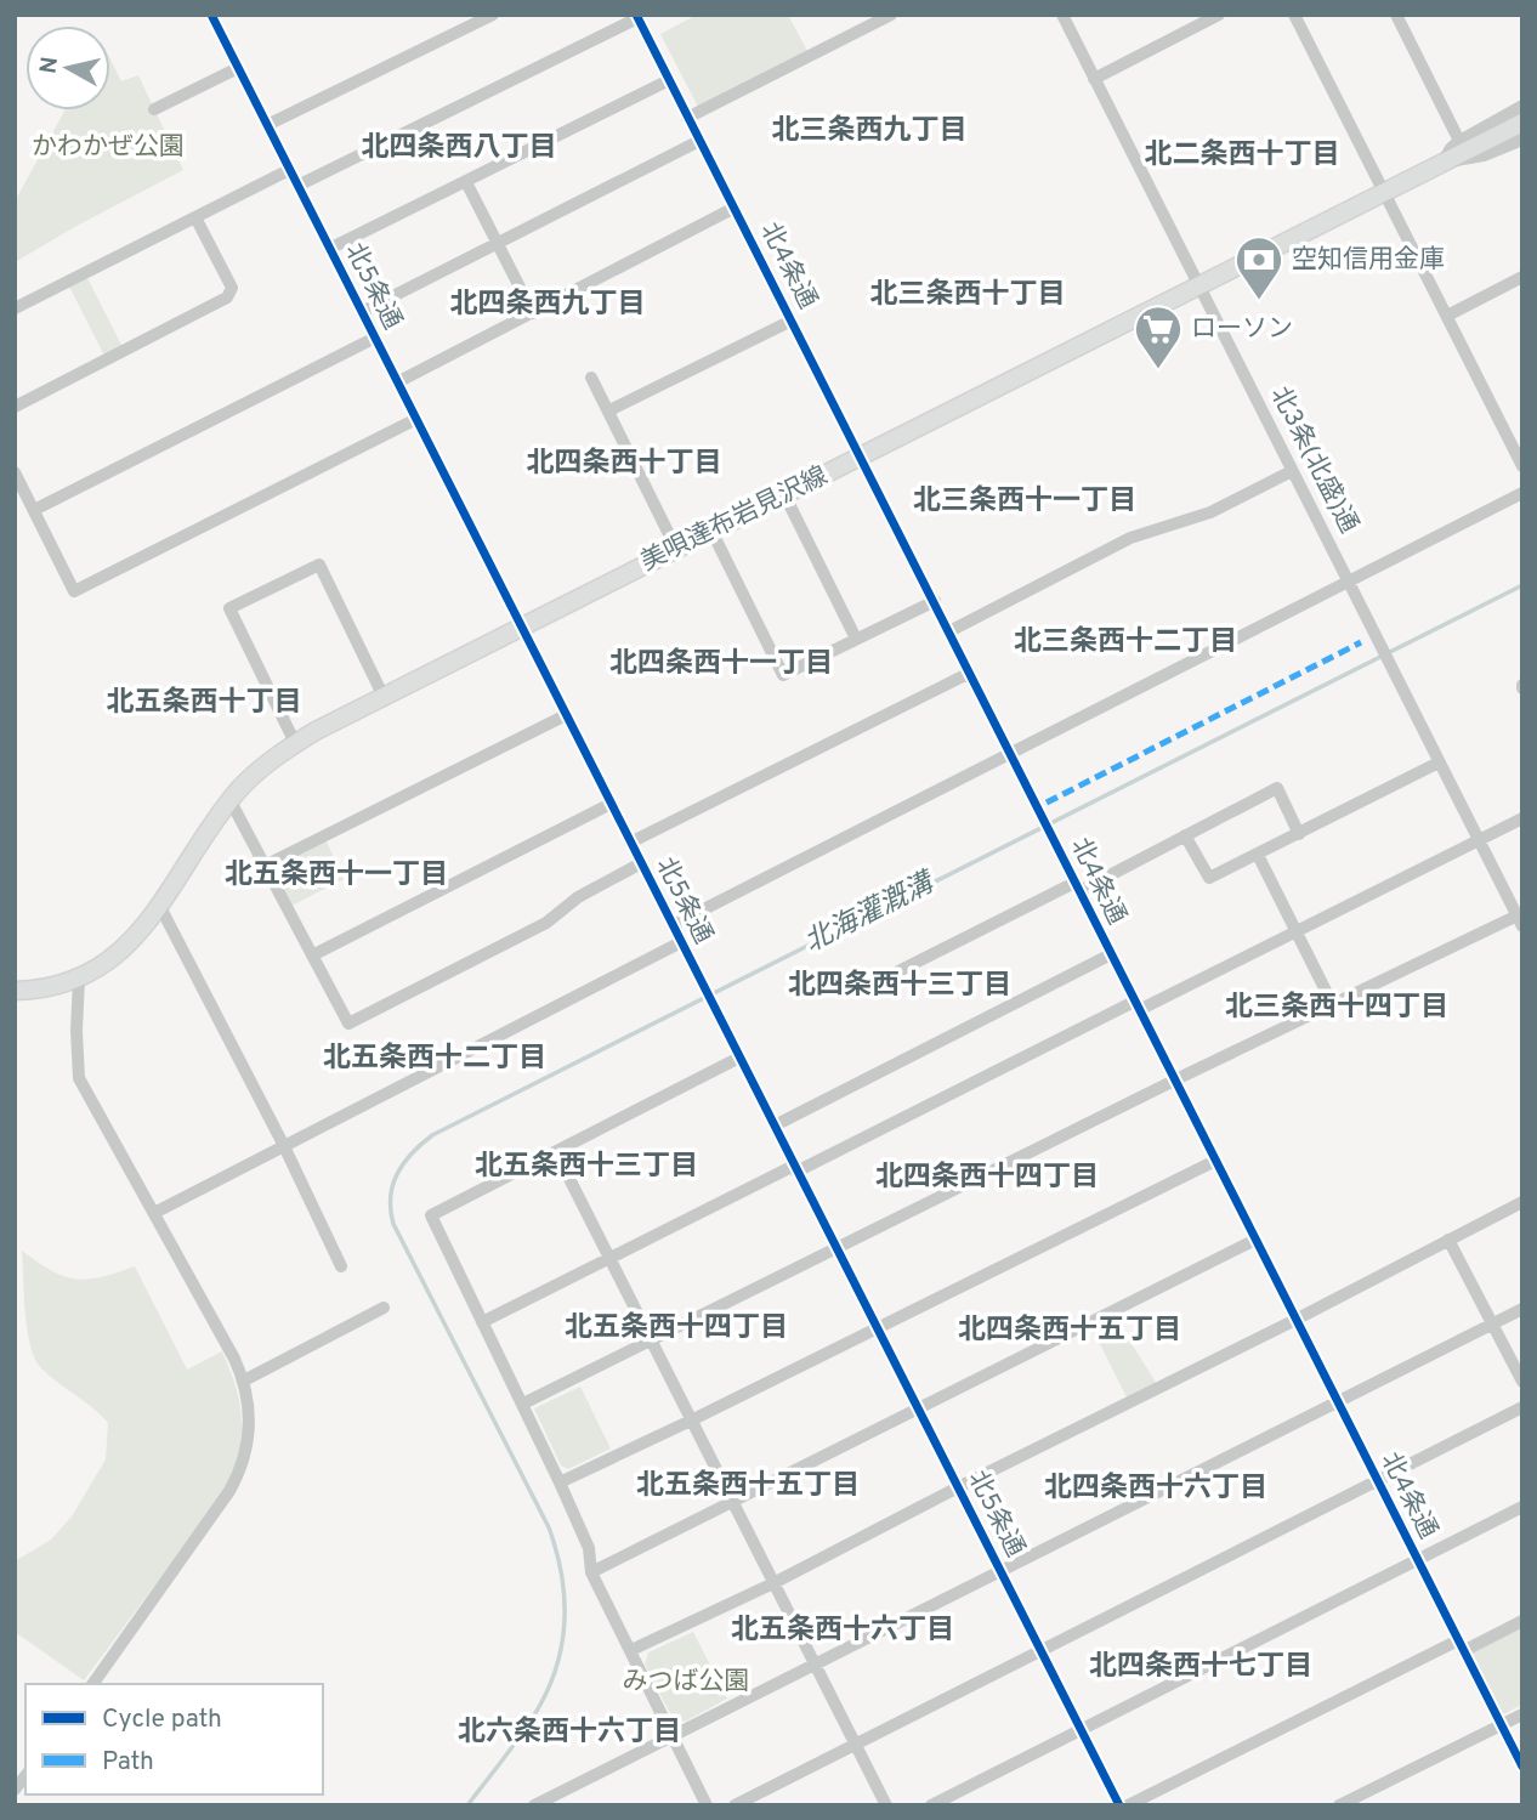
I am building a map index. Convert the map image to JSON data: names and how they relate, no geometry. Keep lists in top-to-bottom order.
{
  "streets": {
    "main road": ["美唄達布岩見沢線"],
    "street": ["北4条通", "北5条通", "北3条(北盛)通"]
  },
  "crossings": [
    ["北4条通", "美唄達布岩見沢線"],
    ["北5条通", "美唄達布岩見沢線"],
    ["北3条(北盛)通", "美唄達布岩見沢線"]
  ],
  "districts": [
    "北三条西九丁目",
    "北四条西八丁目",
    "北二条西十丁目",
    "北三条西十丁目",
    "北四条西九丁目",
    "北四条西十丁目",
    "北三条西十一丁目",
    "北三条西十二丁目",
    "北四条西十一丁目",
    "北五条西十丁目",
    "北五条西十一丁目",
    "北四条西十三丁目",
    "北三条西十四丁目",
    "北五条西十二丁目",
    "北五条西十三丁目",
    "北四条西十四丁目",
    "北五条西十四丁目",
    "北四条西十五丁目",
    "北五条西十五丁目",
    "北四条西十六丁目",
    "北五条西十六丁目",
    "北四条西十七丁目",
    "北六条西十六丁目"
  ],
  "water": ["北海灌漑溝"],
  "parks": ["かわかぜ公園", "みつば公園"],
  "places": {
    "bank": ["空知信用金庫"],
    "supermarket": ["ローソン"]
  },
  "legend": ["Cycle path", "Path"],
  "north": "left"
}
